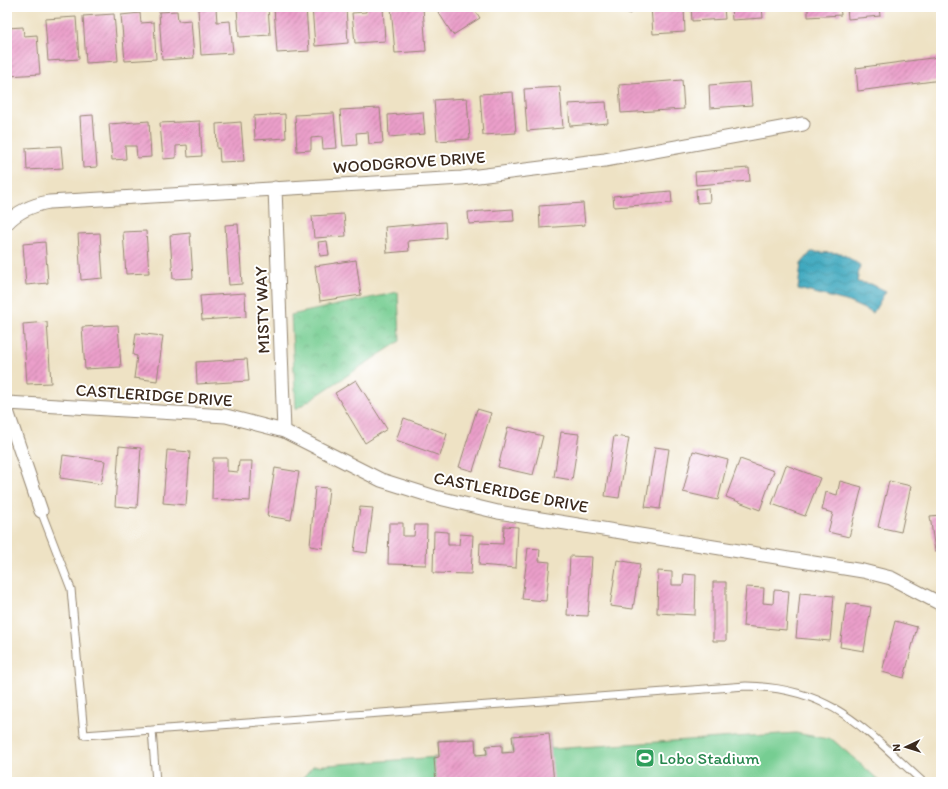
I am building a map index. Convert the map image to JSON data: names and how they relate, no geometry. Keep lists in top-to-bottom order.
{
  "streets": {
    "street": ["WOODGROVE DRIVE", "MISTY WAY", "CASTLERIDGE DRIVE"]
  },
  "crossings": [
    ["WOODGROVE DRIVE", "MISTY WAY"],
    ["MISTY WAY", "CASTLERIDGE DRIVE"]
  ],
  "places": {
    "sports": ["Lobo Stadium"]
  },
  "north": "left"
}
